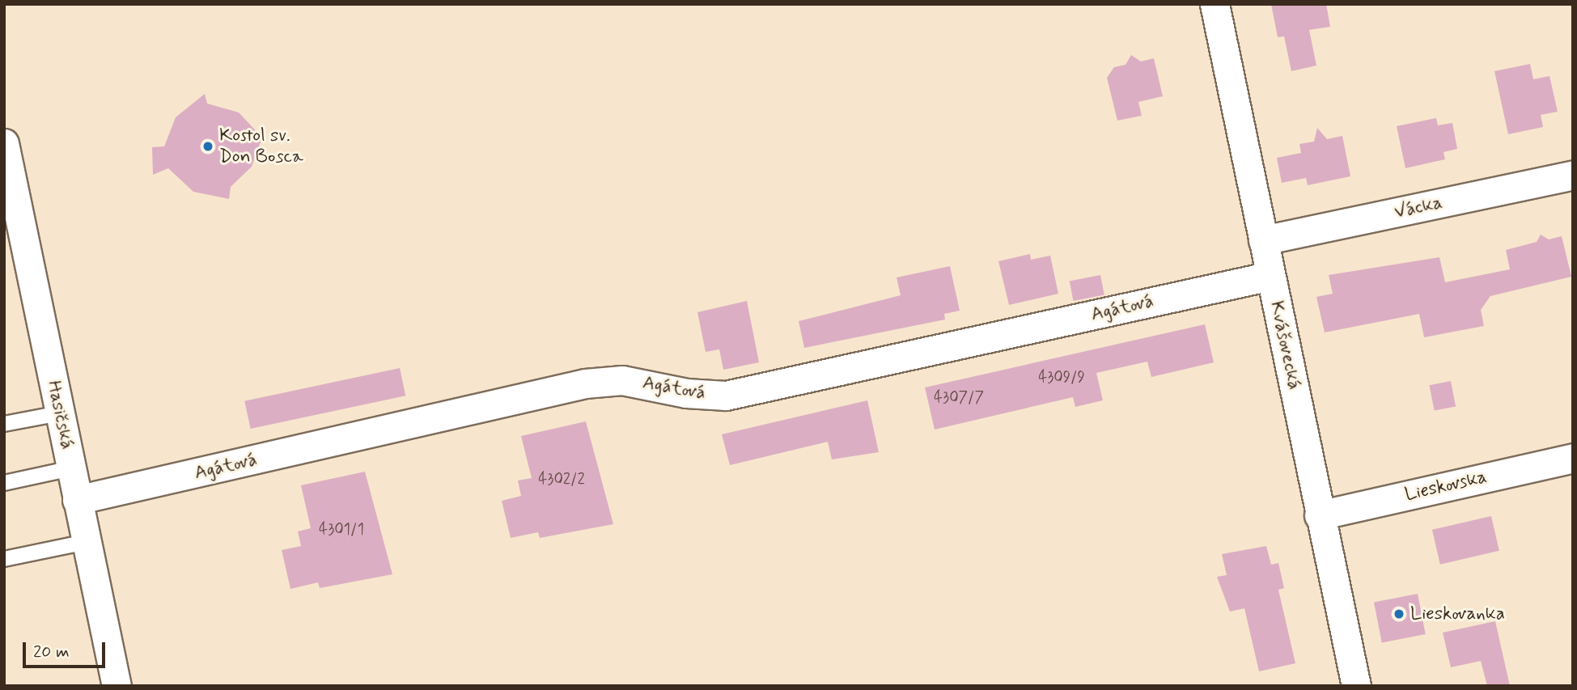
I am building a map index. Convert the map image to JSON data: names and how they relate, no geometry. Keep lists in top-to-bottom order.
{
  "streets": {
    "street": [
      "Vácka",
      "Agátová",
      "Kvášovecká",
      "Hasičská",
      "Lieskovska"
    ]
  },
  "crossings": [
    ["Vácka", "Kvášovecká"],
    ["Agátová", "Kvášovecká"],
    ["Agátová", "Hasičská"],
    ["Kvášovecká", "Lieskovska"]
  ],
  "places": ["Kostol sv. Don Bosca", "Lieskovanka"],
  "house_numbers": [
    "4309/9",
    "4307/7",
    "4302/2",
    "4301/1"
  ],
  "scale_bar": "20 m"
}
